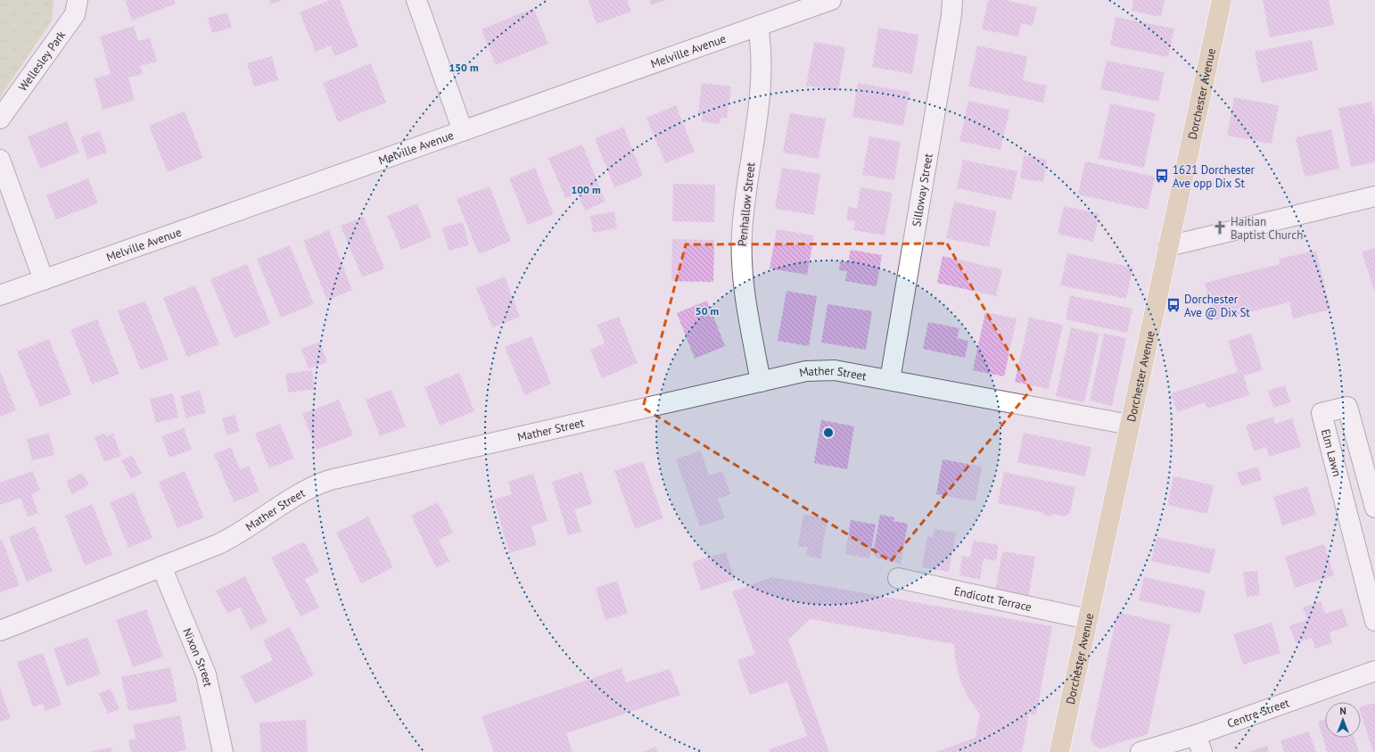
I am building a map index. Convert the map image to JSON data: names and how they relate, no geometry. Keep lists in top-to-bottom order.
{
  "streets": {
    "main road": ["Dorchester Avenue"],
    "street": [
      "Melville Avenue",
      "Wellesley Park",
      "Silloway Street",
      "Penhallow Street",
      "Mather Street",
      "Elm Lawn",
      "Endicott Terrace",
      "Nixon Street",
      "Centre Street"
    ]
  },
  "crossings": [
    ["Melville Avenue", "Penhallow Street"],
    ["Dorchester Avenue", "Mather Street"],
    ["Dorchester Avenue", "Endicott Terrace"],
    ["Silloway Street", "Mather Street"],
    ["Penhallow Street", "Mather Street"],
    ["Mather Street", "Nixon Street"]
  ],
  "places": {
    "bus stop": ["1621 Dorchester Ave opp Dix St", "Dorchester Ave @ Dix St"],
    "church": ["Haitian Baptist Church"]
  },
  "north": "top",
  "rings": ["150 m", "100 m", "50 m"]
}
